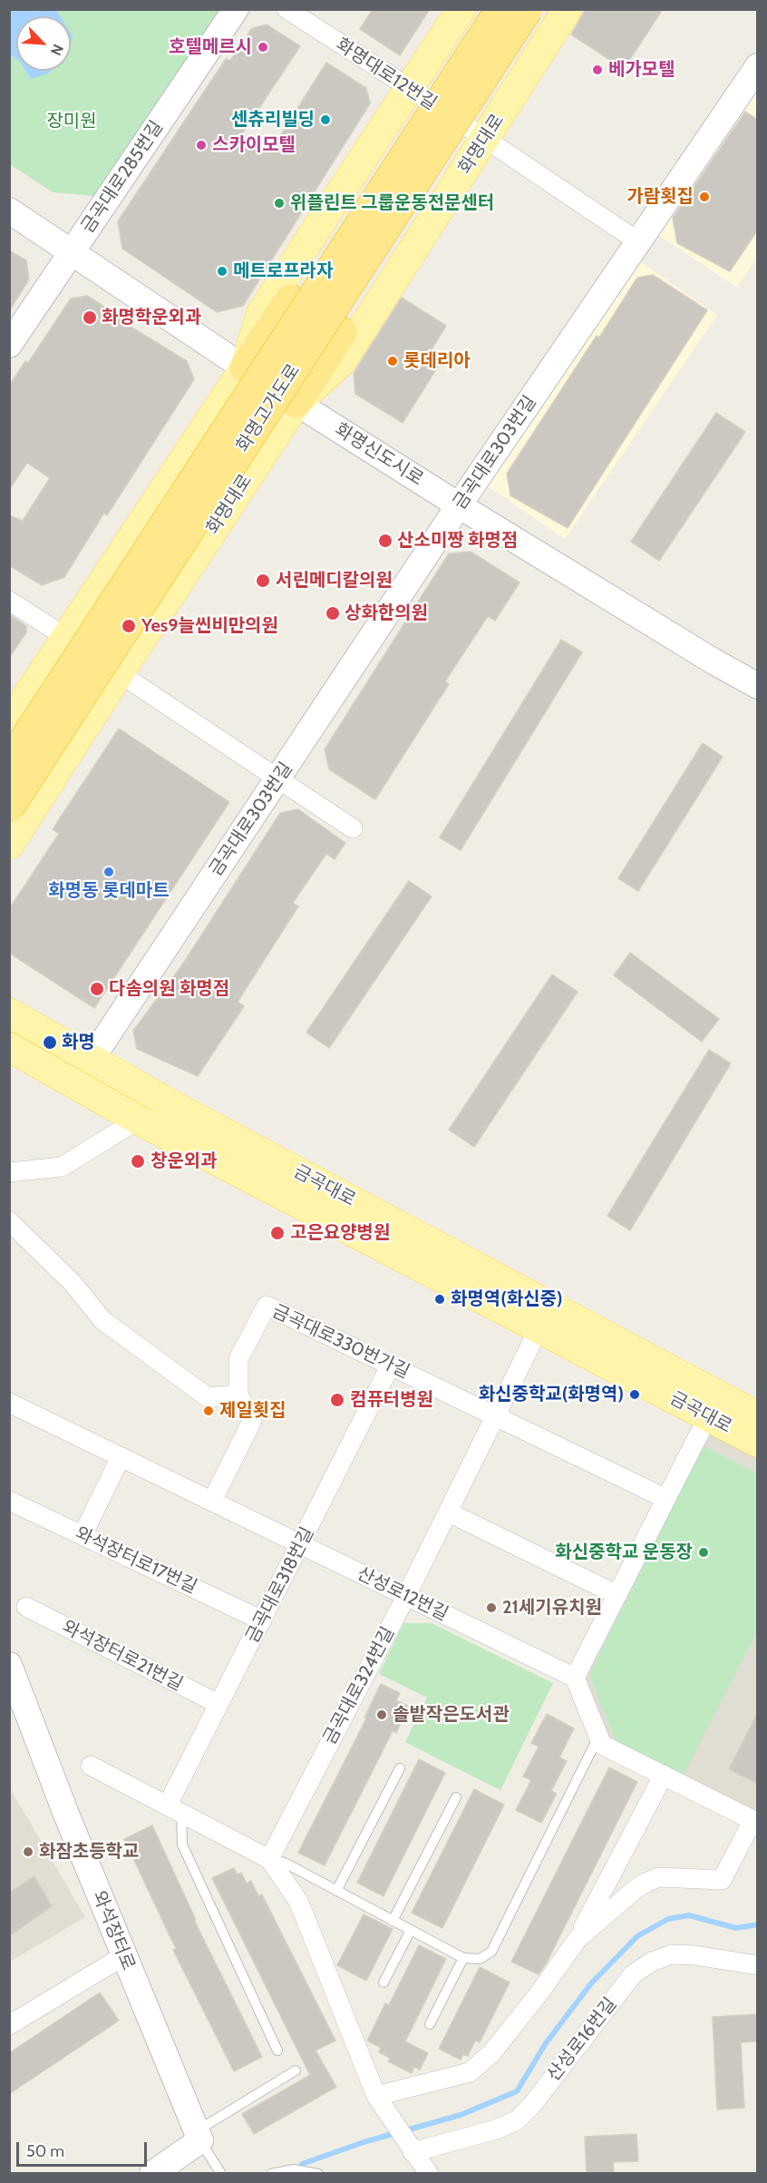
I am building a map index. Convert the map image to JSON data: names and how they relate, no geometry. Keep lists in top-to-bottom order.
{
  "streets": {
    "highway": ["화명고가도로"],
    "main road": ["화명대로", "금곡대로"],
    "street": [
      "화명대로12번길",
      "금곡대로285번길",
      "금곡대로303번길",
      "화명신도시로",
      "금곡대로330번가길",
      "와석장터로17번길",
      "금곡대로318번길",
      "산성로12번길",
      "와석장터로21번길",
      "금곡대로324번길",
      "와석장터로",
      "산성로16번길"
    ]
  },
  "crossings": [
    ["화명대로12번길", "화명대로"],
    ["화명대로12번길", "금곡대로303번길"],
    ["화명대로", "화명신도시로"],
    ["금곡대로285번길", "화명신도시로"],
    ["금곡대로303번길", "화명신도시로"],
    ["금곡대로303번길", "금곡대로"],
    ["금곡대로", "금곡대로324번길"],
    ["금곡대로330번가길", "금곡대로318번길"],
    ["금곡대로330번가길", "산성로12번길"],
    ["금곡대로330번가길", "금곡대로324번길"],
    ["와석장터로17번길", "금곡대로318번길"],
    ["금곡대로318번길", "산성로12번길"],
    ["금곡대로318번길", "와석장터로21번길"],
    ["산성로12번길", "금곡대로324번길"]
  ],
  "parks": ["장미원"],
  "places": [
    "호텔메르시",
    "베가모텔",
    "센츄리빌딩",
    "스카이모텔",
    "가람횟집",
    "위플린트 그룹운동전문센터",
    "메트로프라자",
    "화명학운외과",
    "롯데리아",
    "산소미짱 화명점",
    "서린메디칼의원",
    "상화한의원",
    "Yes9늘씬비만의원",
    "화명동 롯데마트",
    "다솜의원 화명점",
    "화명",
    "창운외과",
    "고은요양병원",
    "화명역(화신중)",
    "화신중학교(화명역)",
    "컴퓨터병원",
    "제일횟집",
    "화신중학교 운동장",
    "21세기유치원",
    "솔밭작은도서관",
    "화잠초등학교"
  ],
  "scale_bar": "50 m",
  "north": "bottom right"
}
